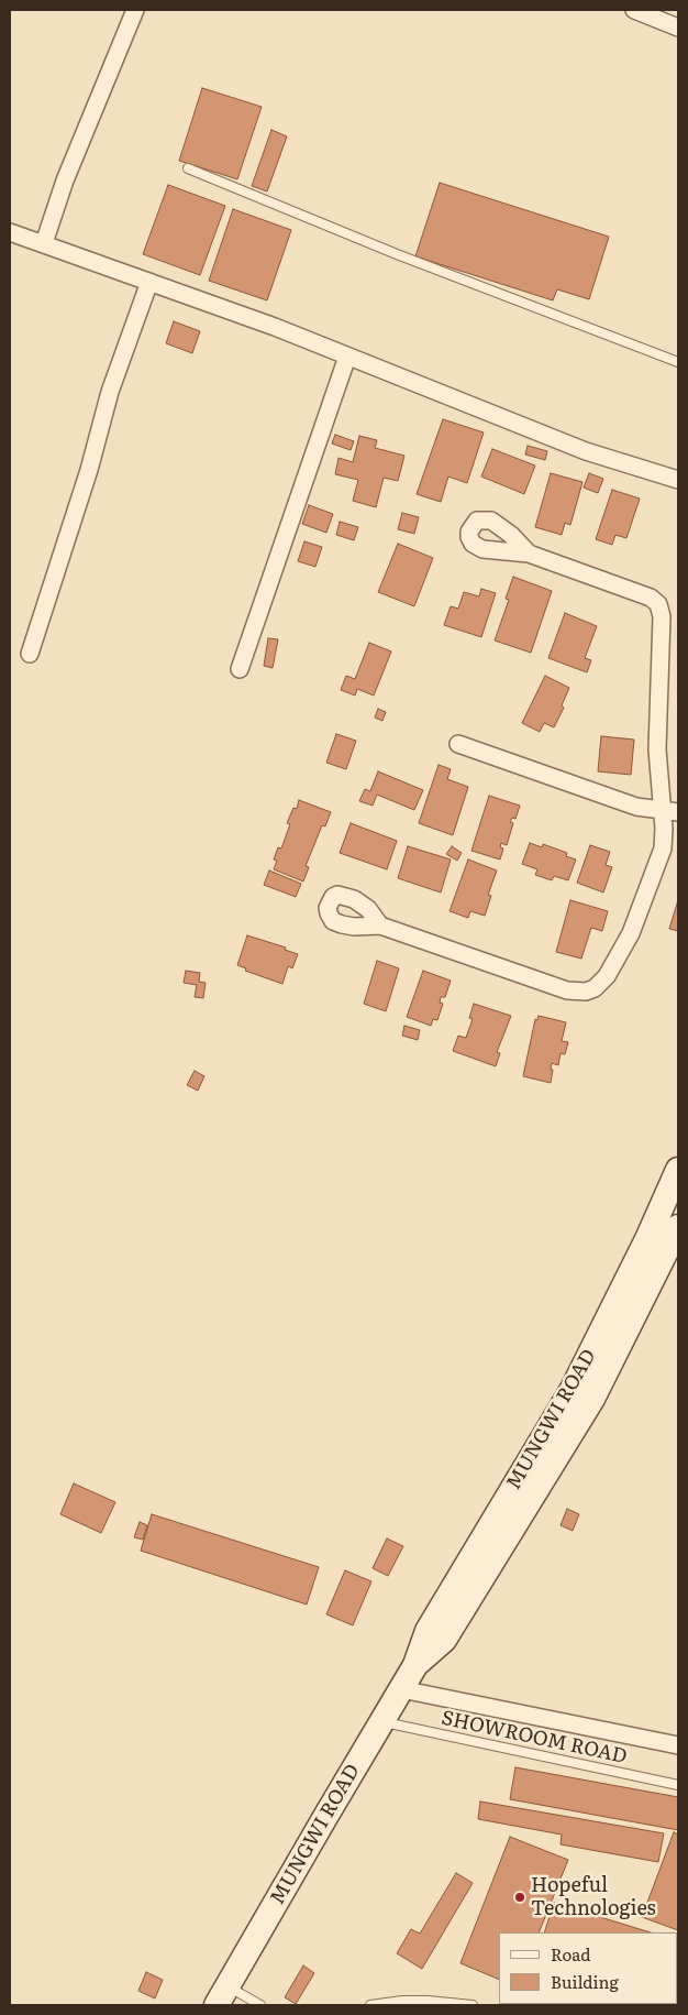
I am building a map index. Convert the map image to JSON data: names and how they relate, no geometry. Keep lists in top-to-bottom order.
{
  "streets": {
    "main road": ["MUNGWI ROAD"],
    "lane": ["SHOWROOM ROAD"]
  },
  "crossings": [
    ["MUNGWI ROAD", "SHOWROOM ROAD"]
  ],
  "places": ["Hopeful Technologies"],
  "legend": ["Road", "Building"]
}
